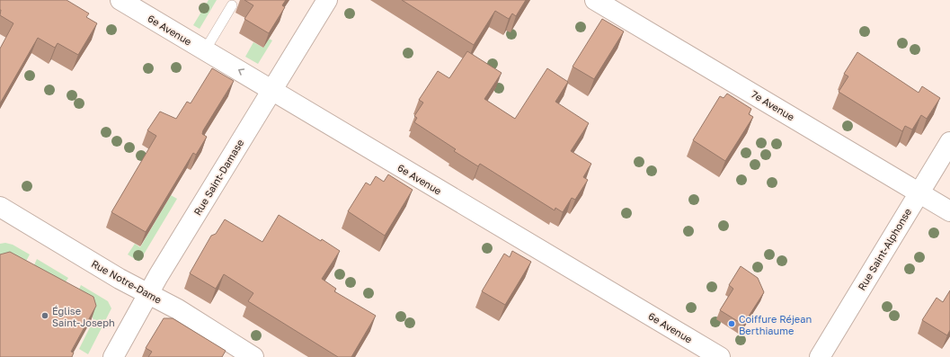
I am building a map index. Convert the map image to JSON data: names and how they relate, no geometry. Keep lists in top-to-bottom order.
{
  "streets": {
    "street": [
      "6e Avenue",
      "7e Avenue",
      "Rue Saint-Damase",
      "Rue Saint-Alphonse",
      "Rue Notre-Dame"
    ]
  },
  "crossings": [
    ["6e Avenue", "Rue Saint-Damase"],
    ["7e Avenue", "Rue Saint-Alphonse"],
    ["Rue Saint-Damase", "Rue Notre-Dame"]
  ],
  "places": ["Église Saint-Joseph", "Coiffure Réjean Berthiaume"]
}
